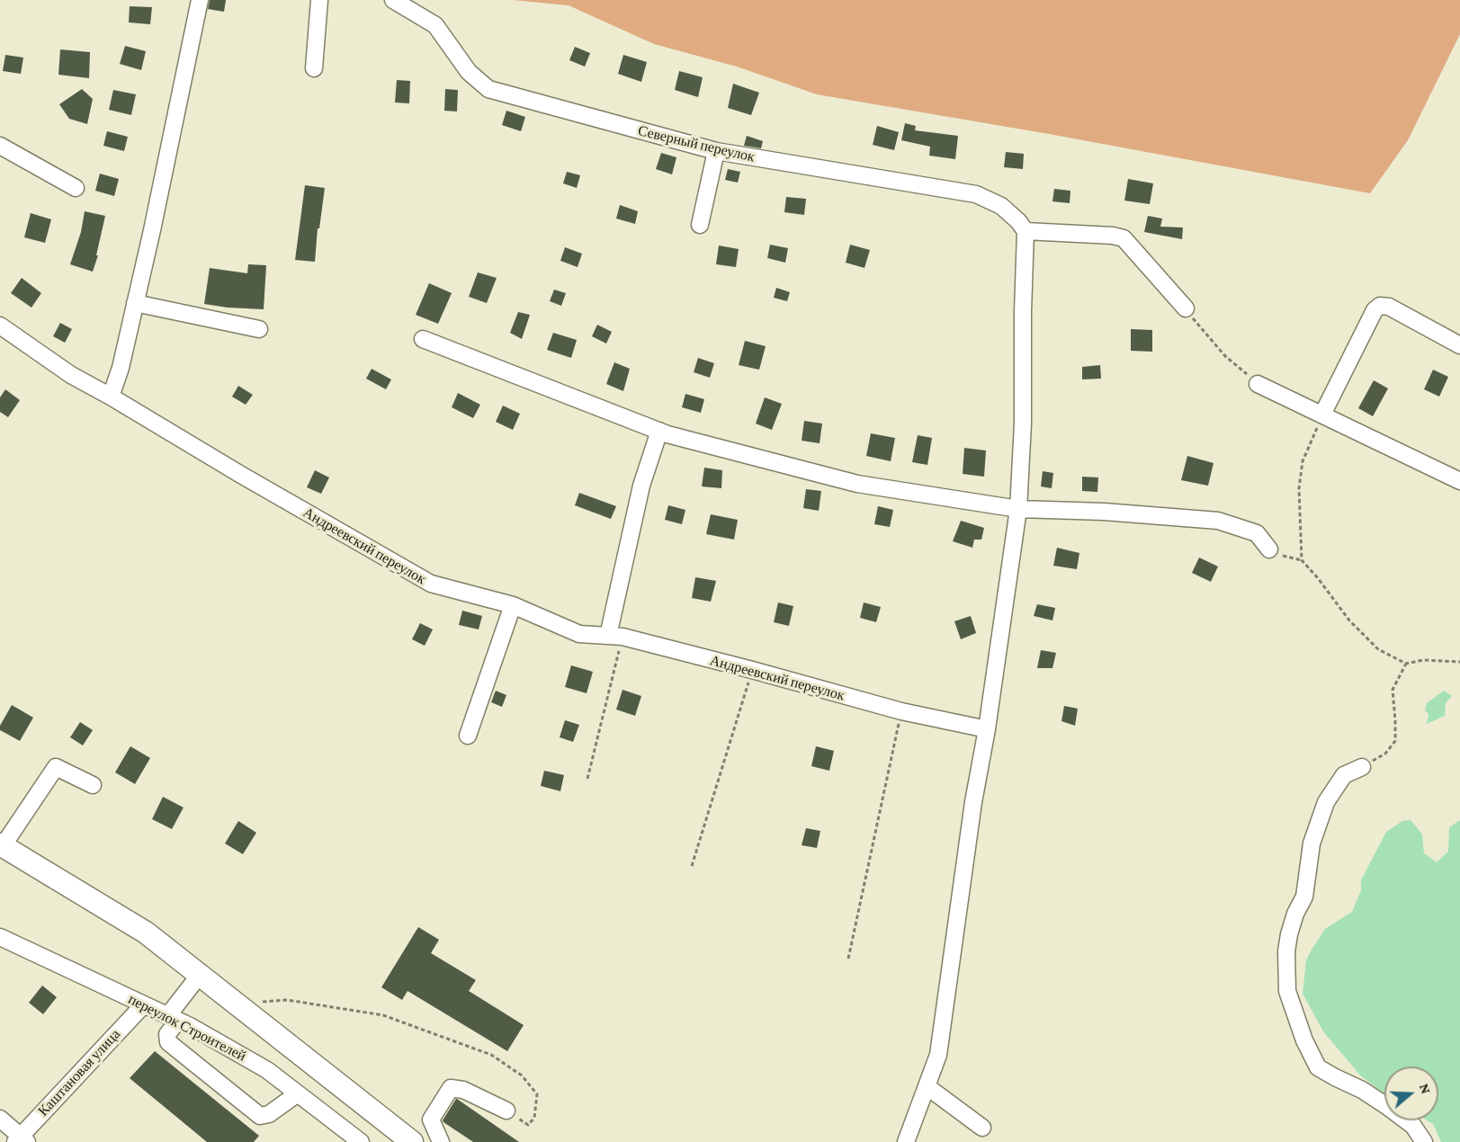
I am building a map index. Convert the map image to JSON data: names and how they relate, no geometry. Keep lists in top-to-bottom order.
{
  "streets": {
    "street": [
      "Северный переулок",
      "Андреевский переулок",
      "переулок Строителей",
      "Каштановая улица"
    ]
  },
  "crossings": [
    ["переулок Строителей", "Каштановая улица"]
  ],
  "north": "right"
}
